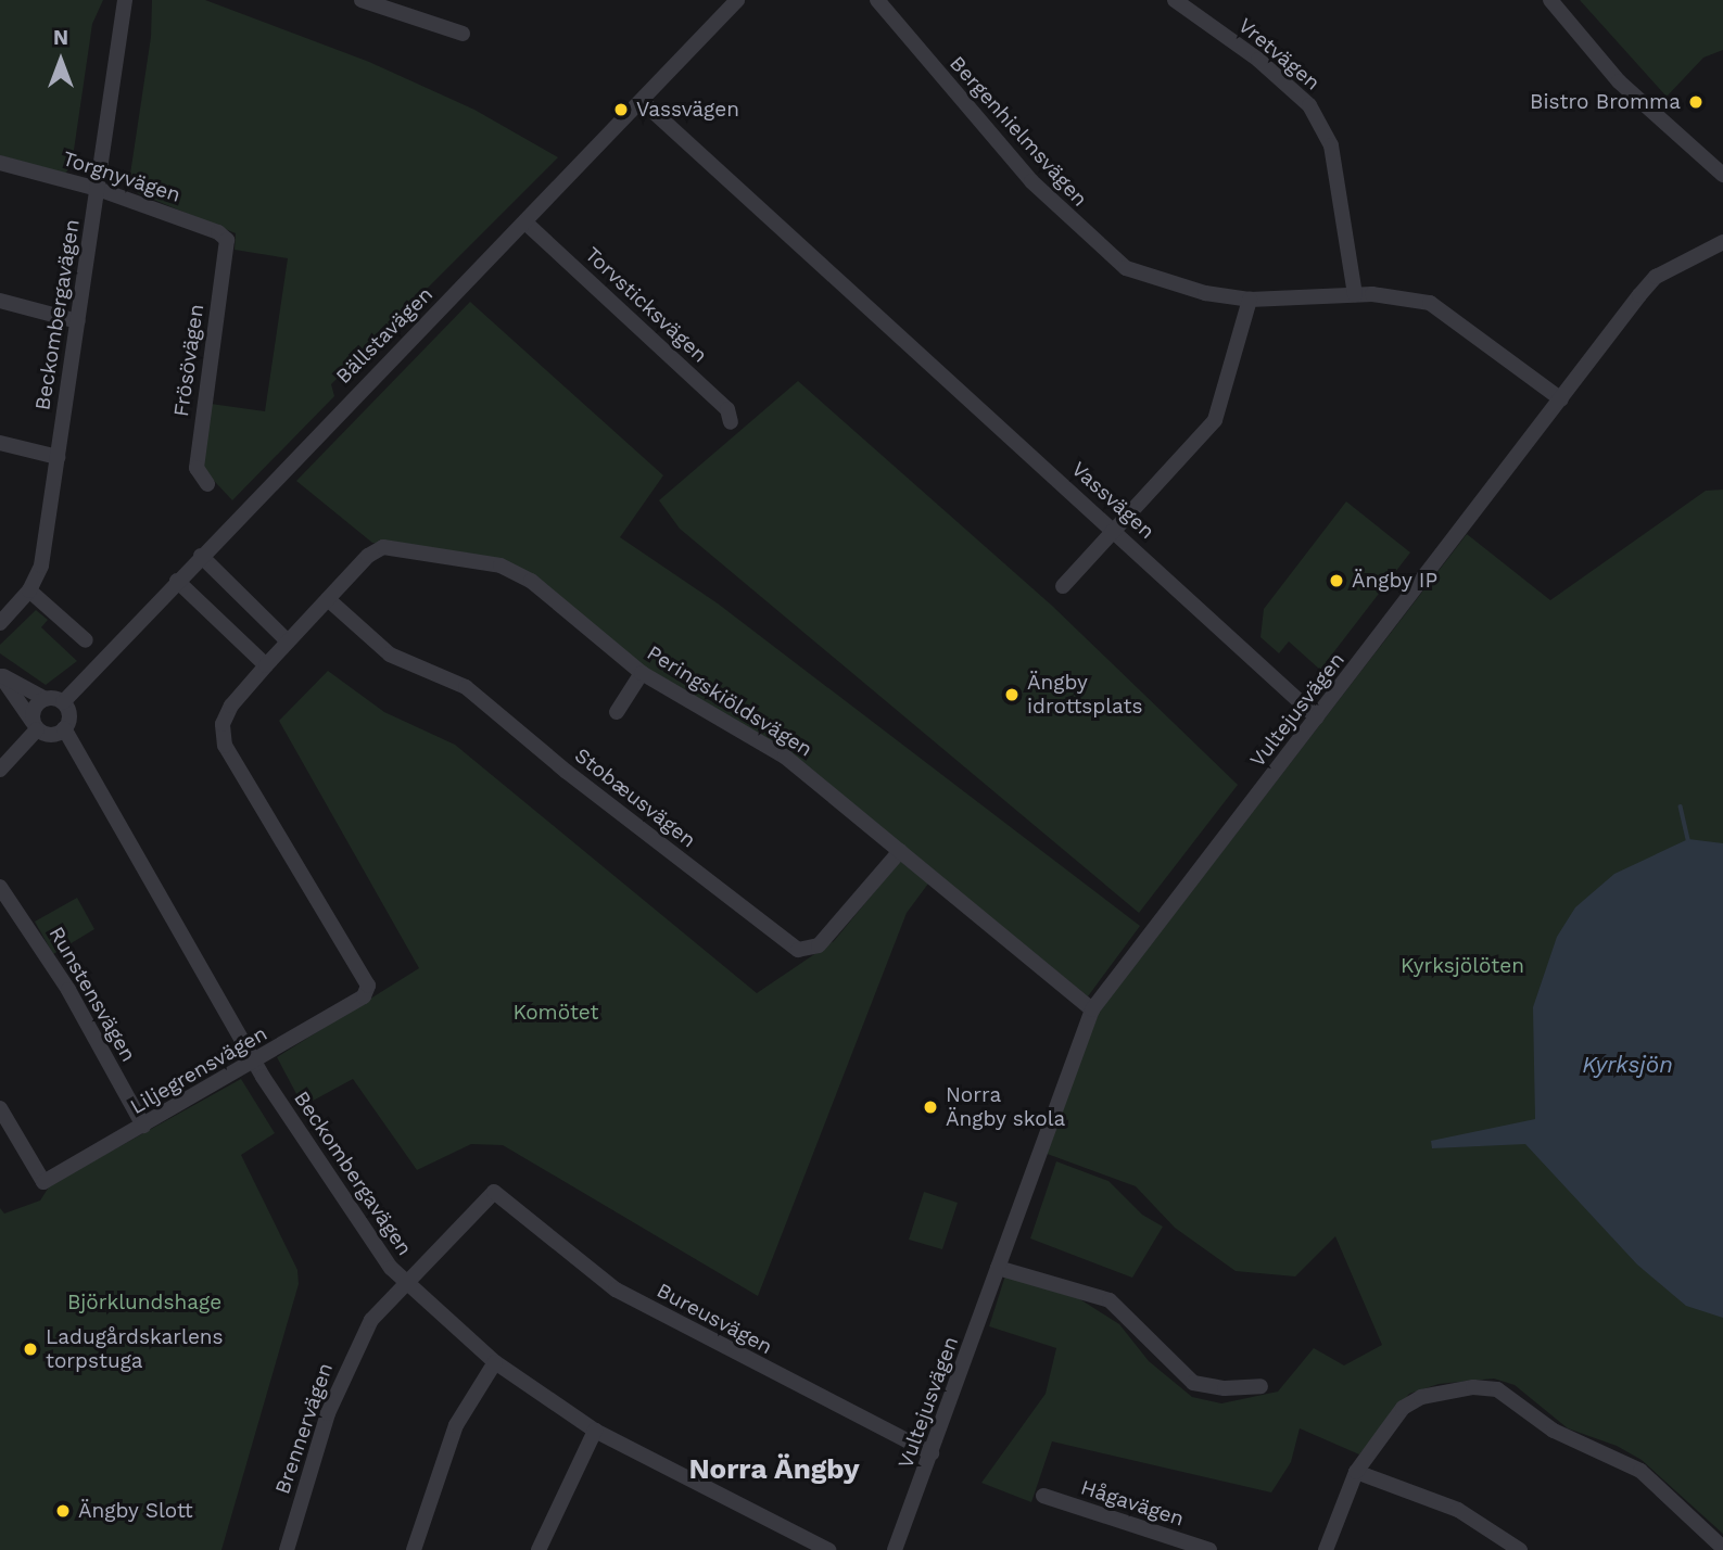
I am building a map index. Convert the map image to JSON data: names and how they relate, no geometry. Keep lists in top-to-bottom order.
{
  "streets": {
    "street": [
      "Vretvägen",
      "Bergenhielmsvägen",
      "Torgnyvägen",
      "Torvsticksvägen",
      "Beckombergavägen",
      "Bällstavägen",
      "Frösövägen",
      "Vassvägen",
      "Peringskiöldsvägen",
      "Vultejusvägen",
      "Stobæusvägen",
      "Runstensvägen",
      "Liljegrensvägen",
      "Bureusvägen",
      "Brennervägen",
      "Hågavägen"
    ]
  },
  "crossings": [
    ["Vretvägen", "Bergenhielmsvägen"],
    ["Bergenhielmsvägen", "Vultejusvägen"],
    ["Torgnyvägen", "Beckombergavägen"],
    ["Torgnyvägen", "Frösövägen"],
    ["Torvsticksvägen", "Bällstavägen"],
    ["Beckombergavägen", "Bällstavägen"],
    ["Beckombergavägen", "Liljegrensvägen"],
    ["Beckombergavägen", "Brennervägen"],
    ["Bällstavägen", "Vassvägen"],
    ["Vassvägen", "Vultejusvägen"],
    ["Peringskiöldsvägen", "Vultejusvägen"],
    ["Peringskiöldsvägen", "Stobæusvägen"],
    ["Peringskiöldsvägen", "Liljegrensvägen"],
    ["Vultejusvägen", "Bureusvägen"],
    ["Runstensvägen", "Liljegrensvägen"],
    ["Bureusvägen", "Brennervägen"]
  ],
  "districts": ["Norra Ängby"],
  "water": ["Kyrksjön"],
  "parks": ["Kyrksjölöten", "Komötet", "Björklundshage"],
  "places": [
    "Bistro Bromma",
    "Vassvägen",
    "Ängby IP",
    "Ängby idrottsplats",
    "Norra Ängby skola",
    "Ladugårdskarlens torpstuga",
    "Ängby Slott"
  ],
  "north": "top"
}
